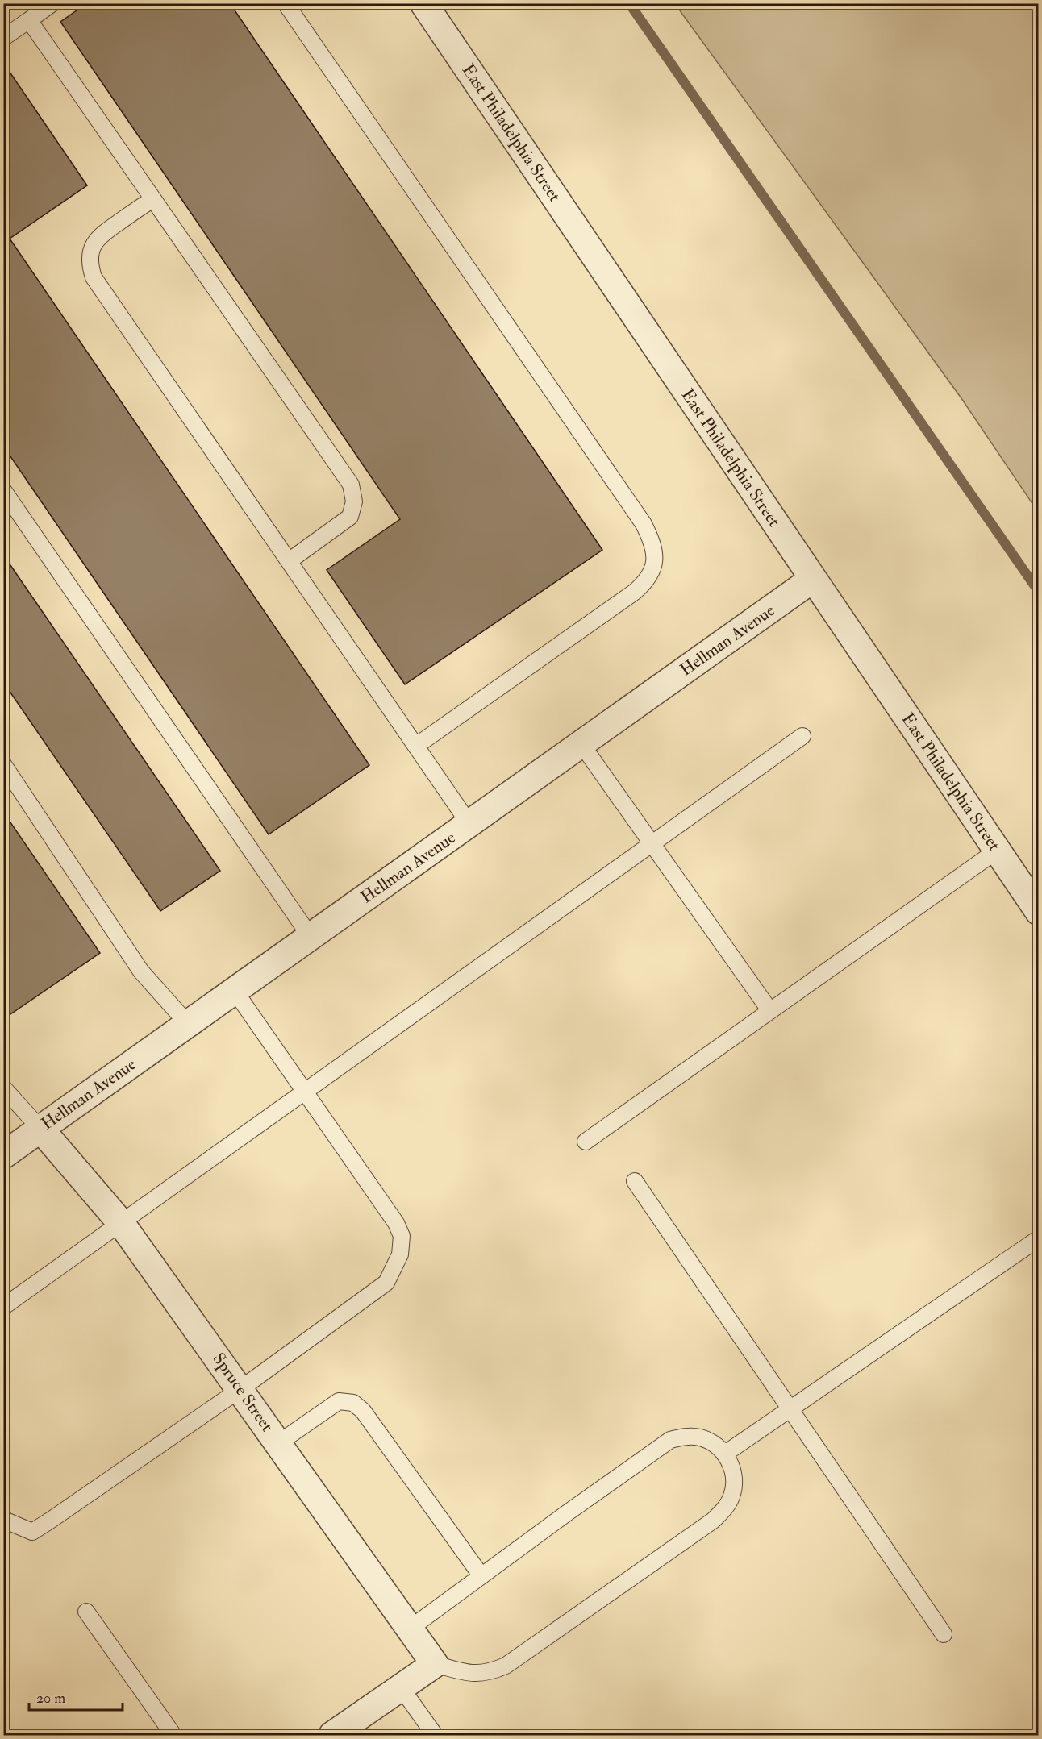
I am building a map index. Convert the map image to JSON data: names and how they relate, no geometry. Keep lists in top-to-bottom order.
{
  "streets": {
    "street": ["East Philadelphia Street", "Hellman Avenue", "Spruce Street"]
  },
  "crossings": [
    ["East Philadelphia Street", "Hellman Avenue"],
    ["Hellman Avenue", "Spruce Street"]
  ],
  "scale_bar": "20 m"
}
